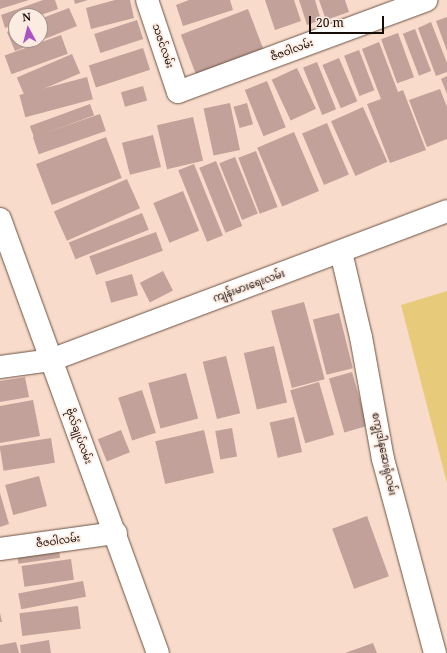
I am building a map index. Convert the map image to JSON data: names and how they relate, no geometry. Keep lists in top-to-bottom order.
{
  "streets": {
    "street": [
      "သဇင်လမ်း",
      "ဇီဇဝါလမ်း",
      "ကျန်းမားရေးလမ်း",
      "ဗိုလ်ချုပ်လမ်း",
      "စက္ခုဒါနဆေးရုံလမ်း"
    ]
  },
  "crossings": [
    ["သဇင်လမ်း", "ဇီဇဝါလမ်း"],
    ["ဇီဇဝါလမ်း", "ဗိုလ်ချုပ်လမ်း"],
    ["ကျန်းမားရေးလမ်း", "ဗိုလ်ချုပ်လမ်း"],
    ["ကျန်းမားရေးလမ်း", "စက္ခုဒါနဆေးရုံလမ်း"]
  ],
  "scale_bar": "20 m",
  "north": "top"
}
